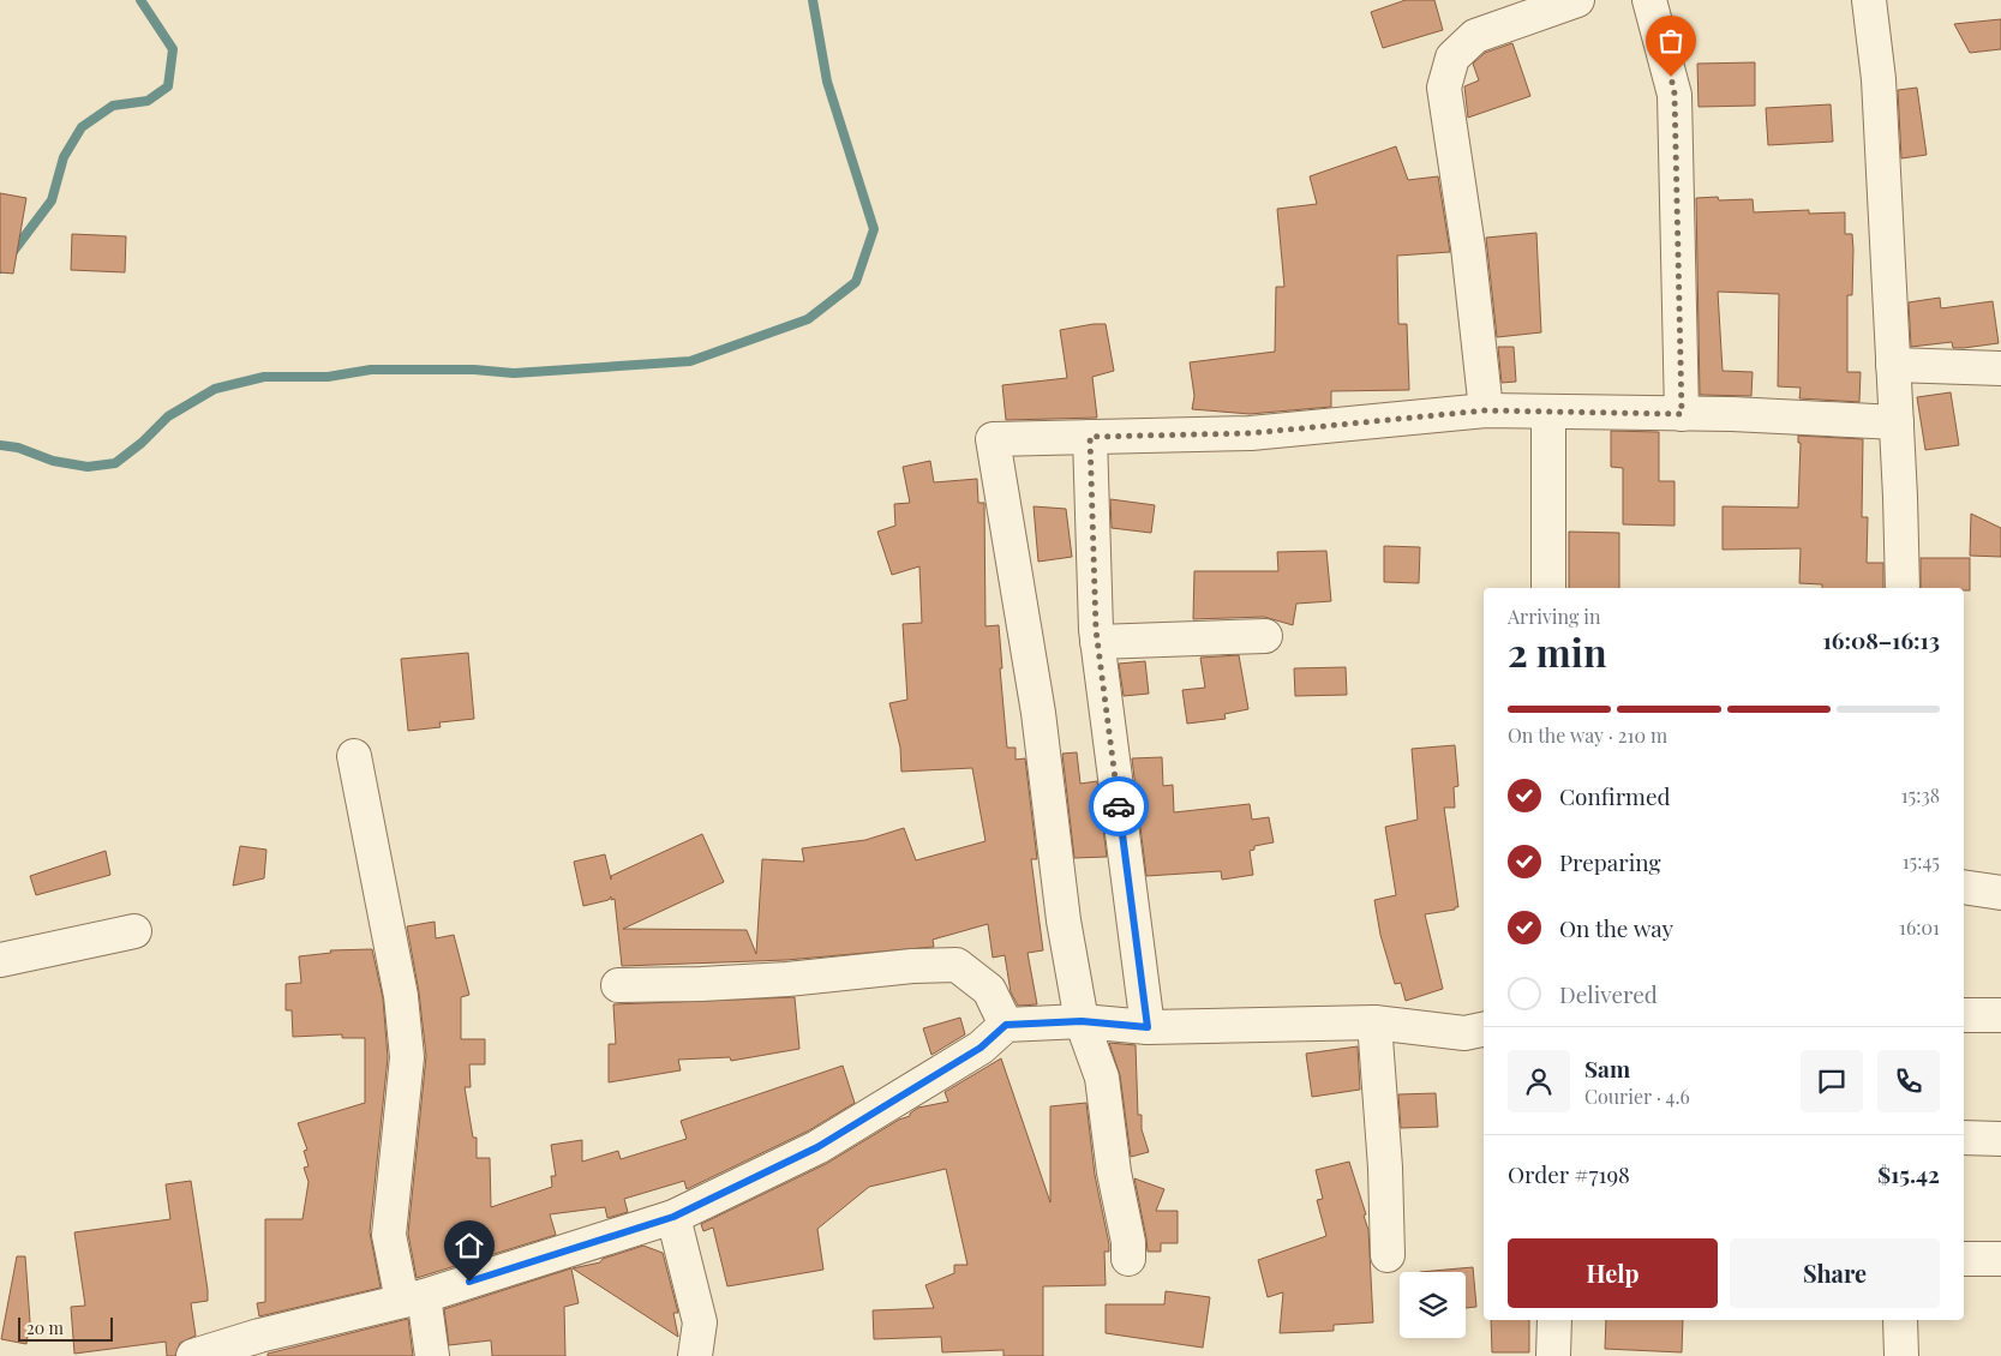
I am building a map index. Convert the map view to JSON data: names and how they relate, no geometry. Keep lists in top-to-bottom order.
{
  "scale_bar": "20 m",
  "page": {
    "heading": ["2 min", "Arriving in", "16:08–16:13"],
    "panel": [
      "Sam",
      "Courier · 4.6",
      "Order #7198",
      "$15.42"
    ],
    "bar": "On the way · 210 m",
    "list": [
      ["Confirmed", "15:38"],
      ["Preparing", "15:45"],
      ["On the way", "16:01"],
      "Delivered"
    ],
    "buttons": ["Help", "Share"],
    "scale": "20 m"
  }
}
